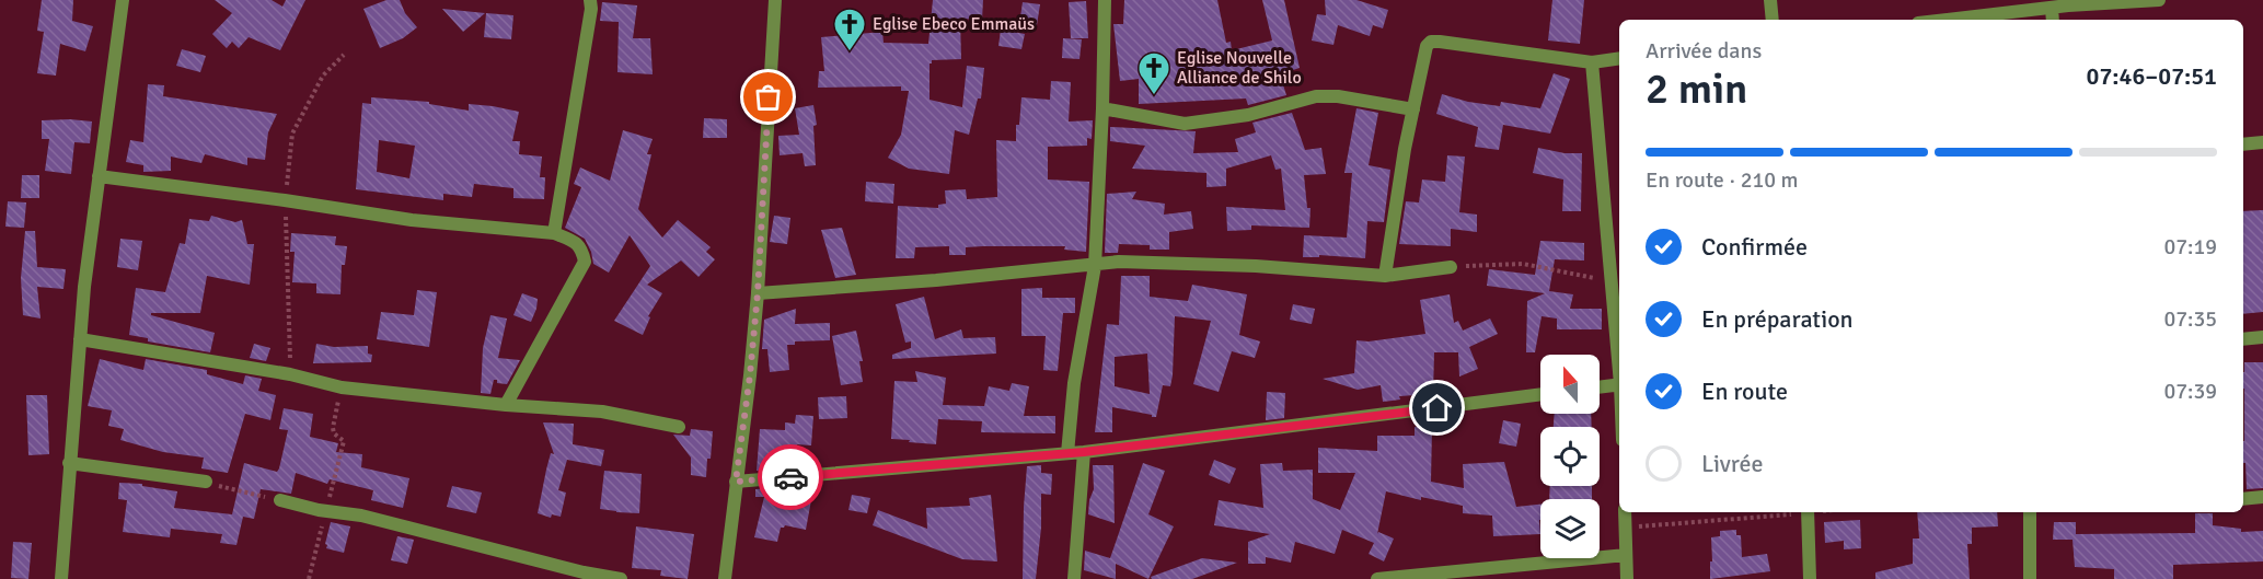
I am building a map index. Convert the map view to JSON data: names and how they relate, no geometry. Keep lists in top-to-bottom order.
{
  "places": {
    "church": ["Eglise Ebeco Emmaüs", "Eglise Nouvelle Alliance de Shilo"]
  },
  "north": "top",
  "page": {
    "heading": ["2 min", "Arrivée dans", "07:46–07:51"],
    "bar": "En route · 210 m",
    "list": [
      ["Confirmée", "07:19"],
      ["En préparation", "07:35"],
      ["En route", "07:39"],
      "Livrée"
    ]
  }
}
